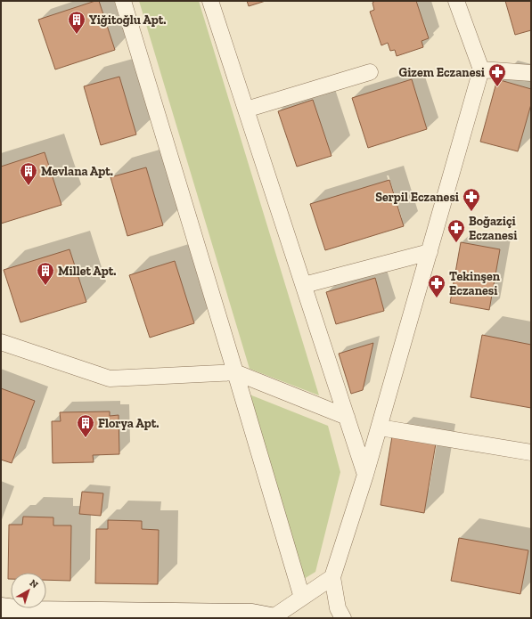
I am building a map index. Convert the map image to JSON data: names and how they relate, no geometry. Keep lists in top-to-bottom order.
{
  "places": {
    "building": [
      "Yiğitoğlu Apt.",
      "Mevlana Apt.",
      "Millet Apt.",
      "Florya Apt."
    ],
    "pharmacy": [
      "Gizem Eczanesi",
      "Serpil Eczanesi",
      "Boğaziçi Eczanesi",
      "Tekinşen Eczanesi"
    ]
  },
  "north": "top right"
}
